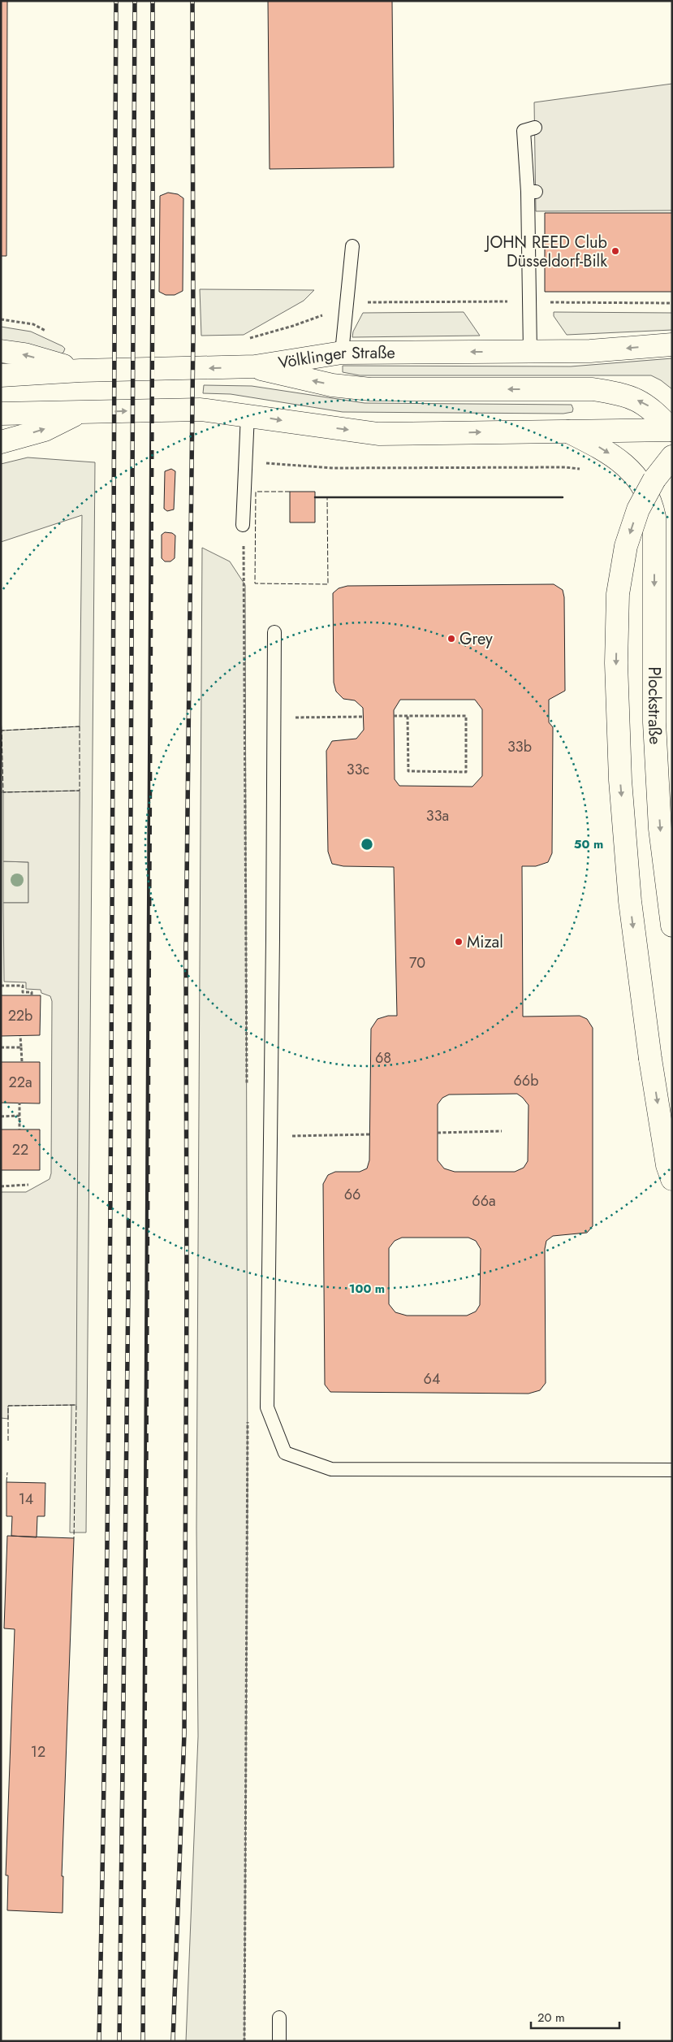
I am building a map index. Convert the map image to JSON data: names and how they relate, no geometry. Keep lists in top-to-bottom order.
{
  "streets": {
    "main road": ["Völklinger Straße", "Plockstraße"]
  },
  "places": ["JOHN REED Club Düsseldorf-Bilk", "Grey", "Mizal"],
  "house_numbers": [
    "33b",
    "33c",
    "33a",
    "70",
    "22b",
    "68",
    "66b",
    "22a",
    "22",
    "66",
    "66a",
    "64",
    "14",
    "12"
  ],
  "scale_bar": "20 m",
  "rings": ["50 m", "100 m"]
}
